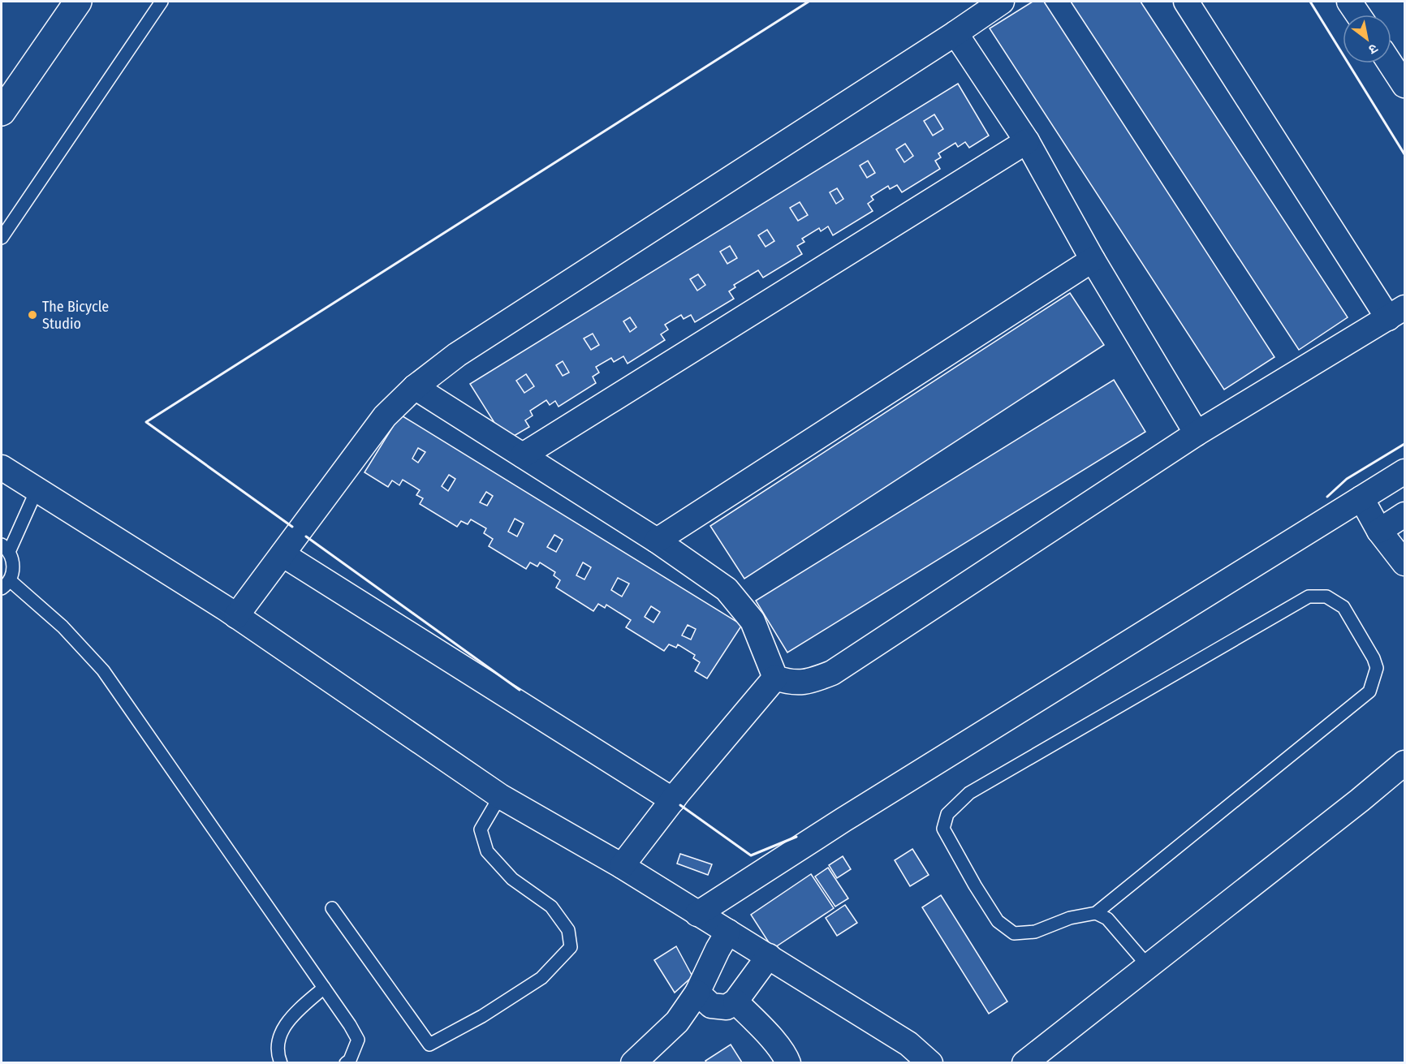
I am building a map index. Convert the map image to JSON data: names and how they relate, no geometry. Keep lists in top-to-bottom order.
{
  "places": ["The Bicycle Studio"],
  "north": "bottom right"
}
